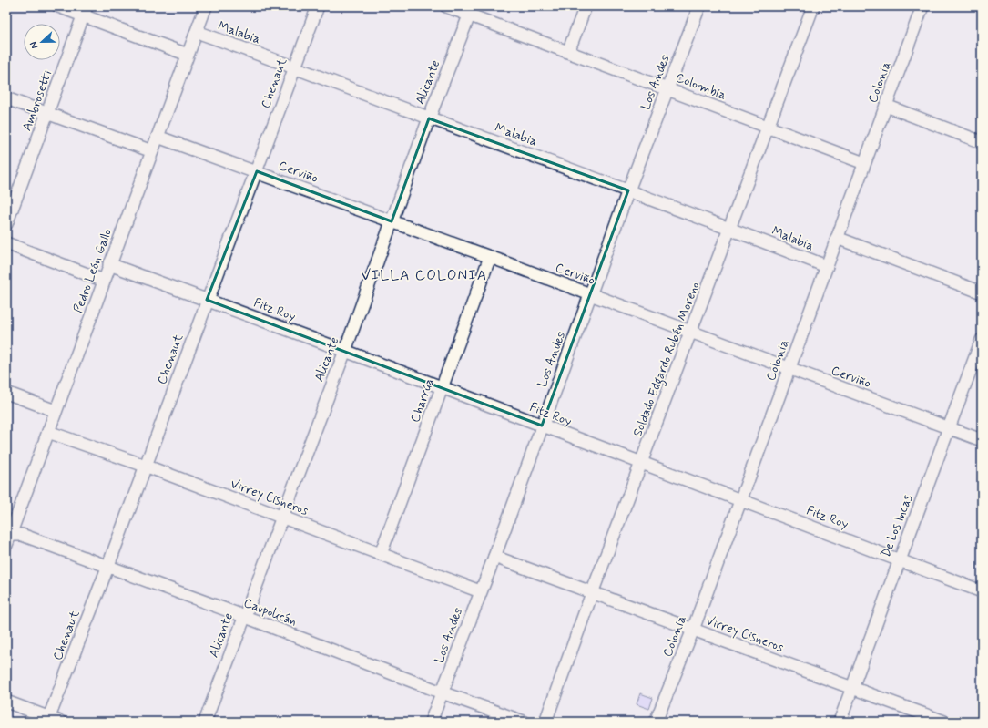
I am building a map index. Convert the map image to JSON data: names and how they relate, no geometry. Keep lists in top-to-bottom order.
{
  "streets": {
    "street": [
      "Malabia",
      "Alicante",
      "Los Andes",
      "Colonia",
      "Chenaut",
      "Colombia",
      "Ambrosetti",
      "Cerviño",
      "Pedro León Gallo",
      "Fitz Roy",
      "Soldado Edgardo Rubén Moreno",
      "Charrúa",
      "Virrey Cisneros",
      "De Los Incas",
      "Caupolicán"
    ]
  },
  "crossings": [
    ["Malabia", "Alicante"],
    ["Malabia", "Los Andes"],
    ["Malabia", "Colonia"],
    ["Malabia", "Chenaut"],
    ["Malabia", "Pedro León Gallo"],
    ["Malabia", "Soldado Edgardo Rubén Moreno"],
    ["Alicante", "Colombia"],
    ["Alicante", "Cerviño"],
    ["Alicante", "Fitz Roy"],
    ["Alicante", "Virrey Cisneros"],
    ["Alicante", "Caupolicán"],
    ["Los Andes", "Colombia"],
    ["Los Andes", "Cerviño"],
    ["Los Andes", "Fitz Roy"],
    ["Los Andes", "Virrey Cisneros"],
    ["Los Andes", "Caupolicán"],
    ["Colonia", "Colombia"],
    ["Colonia", "Cerviño"],
    ["Colonia", "Fitz Roy"],
    ["Colonia", "Virrey Cisneros"],
    ["Chenaut", "Cerviño"],
    ["Chenaut", "Fitz Roy"],
    ["Chenaut", "Virrey Cisneros"],
    ["Chenaut", "Caupolicán"],
    ["Colombia", "Soldado Edgardo Rubén Moreno"],
    ["Cerviño", "Pedro León Gallo"],
    ["Cerviño", "Soldado Edgardo Rubén Moreno"],
    ["Cerviño", "Charrúa"],
    ["Cerviño", "De Los Incas"],
    ["Pedro León Gallo", "Fitz Roy"],
    ["Pedro León Gallo", "Virrey Cisneros"],
    ["Pedro León Gallo", "Caupolicán"],
    ["Fitz Roy", "Soldado Edgardo Rubén Moreno"],
    ["Fitz Roy", "Charrúa"],
    ["Fitz Roy", "De Los Incas"],
    ["Soldado Edgardo Rubén Moreno", "Virrey Cisneros"],
    ["Charrúa", "Virrey Cisneros"],
    ["Virrey Cisneros", "De Los Incas"]
  ],
  "districts": ["VILLA COLONIA"],
  "north": "left"
}
